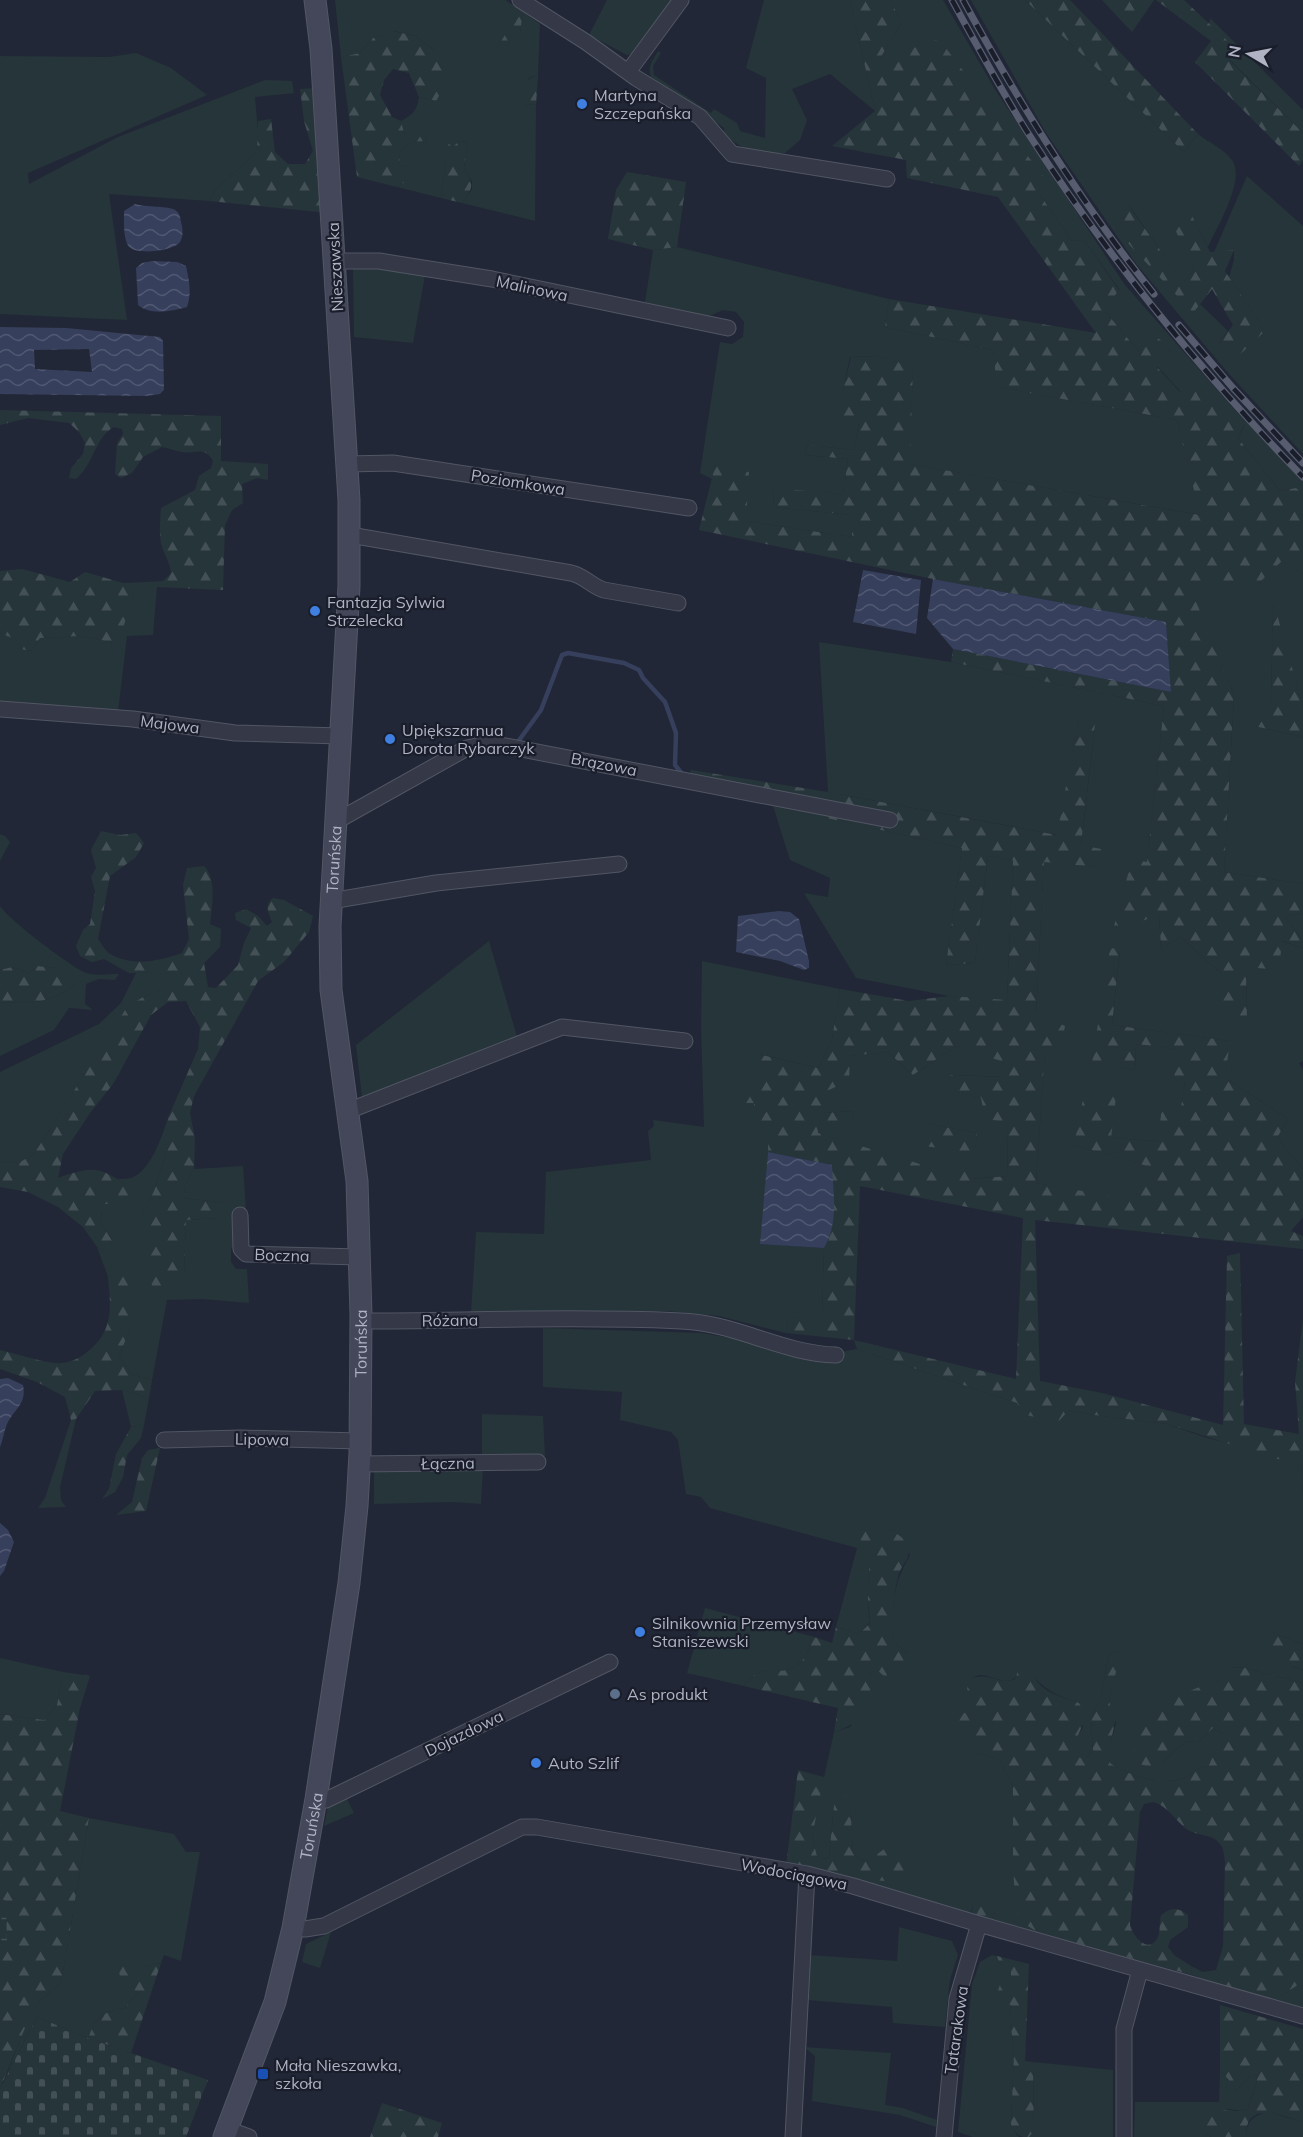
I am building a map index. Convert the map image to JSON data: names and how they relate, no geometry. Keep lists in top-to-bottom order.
{
  "streets": {
    "main road": ["Nieszawska", "Toruńska"],
    "street": [
      "Malinowa",
      "Poziomkowa",
      "Majowa",
      "Brązowa",
      "Boczna",
      "Różana",
      "Lipowa",
      "Łączna",
      "Dojazdowa",
      "Wodociągowa",
      "Tatarakowa"
    ]
  },
  "crossings": [
    ["Nieszawska", "Malinowa"],
    ["Nieszawska", "Poziomkowa"],
    ["Nieszawska", "Toruńska"],
    ["Majowa", "Toruńska"],
    ["Brązowa", "Toruńska"],
    ["Toruńska", "Boczna"],
    ["Toruńska", "Różana"],
    ["Toruńska", "Lipowa"],
    ["Toruńska", "Łączna"],
    ["Toruńska", "Dojazdowa"],
    ["Toruńska", "Wodociągowa"],
    ["Wodociągowa", "Tatarakowa"]
  ],
  "places": {
    "other": [
      "Martyna Szczepańska",
      "Fantazja Sylwia Strzelecka",
      "Upiększarnua Dorota Rybarczyk",
      "Silnikownia Przemysław Staniszewski",
      "As produkt",
      "Auto Szlif"
    ],
    "transit": ["Mała Nieszawka, szkoła"]
  },
  "north": "left"
}
